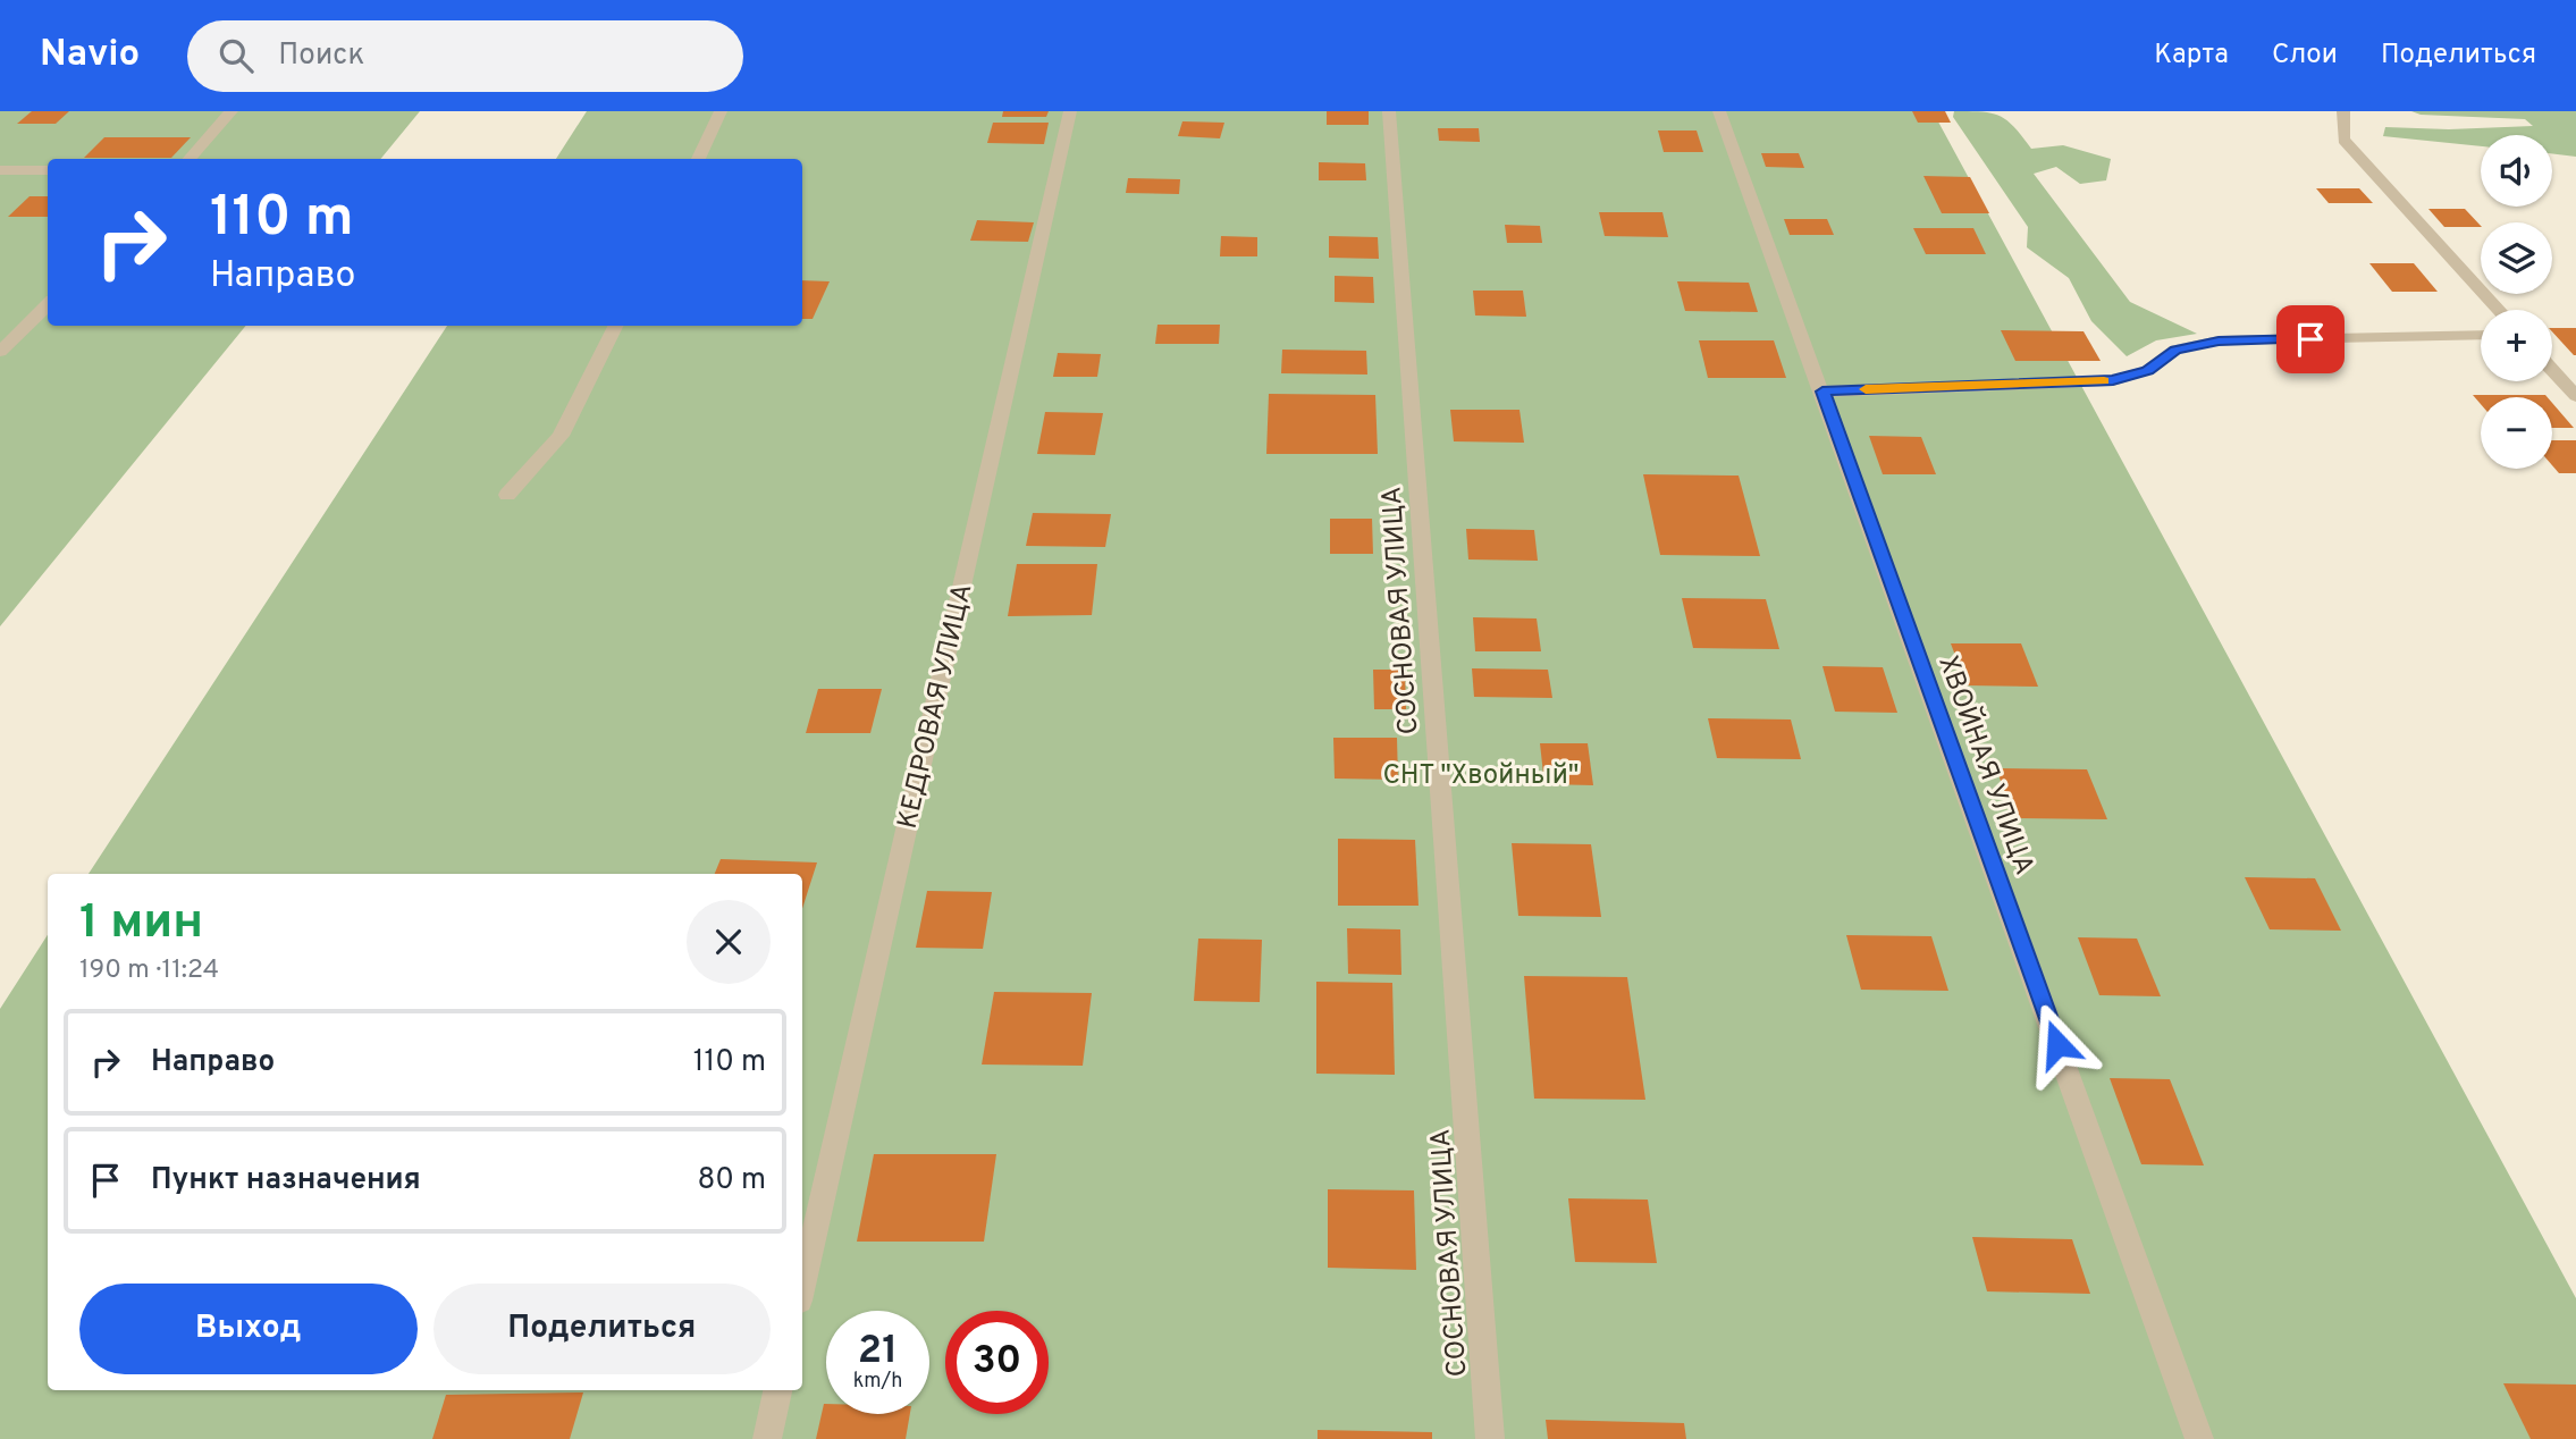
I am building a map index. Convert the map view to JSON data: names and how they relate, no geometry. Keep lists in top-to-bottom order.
{
  "streets": {
    "street": ["СОСНОВАЯ УЛИЦА", "КЕДРОВАЯ УЛИЦА", "ХВОЙНАЯ УЛИЦА"]
  },
  "parks": ["СНТ \"Хвойный\""],
  "page": {
    "header": "Navio",
    "search": "Поиск",
    "nav": ["Карта", "Слои", "Поделиться"],
    "map_buttons": ["+", "−"],
    "turn": ["110 m", "Направо"],
    "heading": ["1 мин", "190 m · 11:24"],
    "list": [
      {
        "name": "Направо",
        "value": "110 m"
      },
      {
        "name": "Пункт назначения",
        "value": "80 m"
      }
    ],
    "buttons": ["Выход", "Поделиться"],
    "speed": "21 km/h",
    "limit": "30"
  }
}
